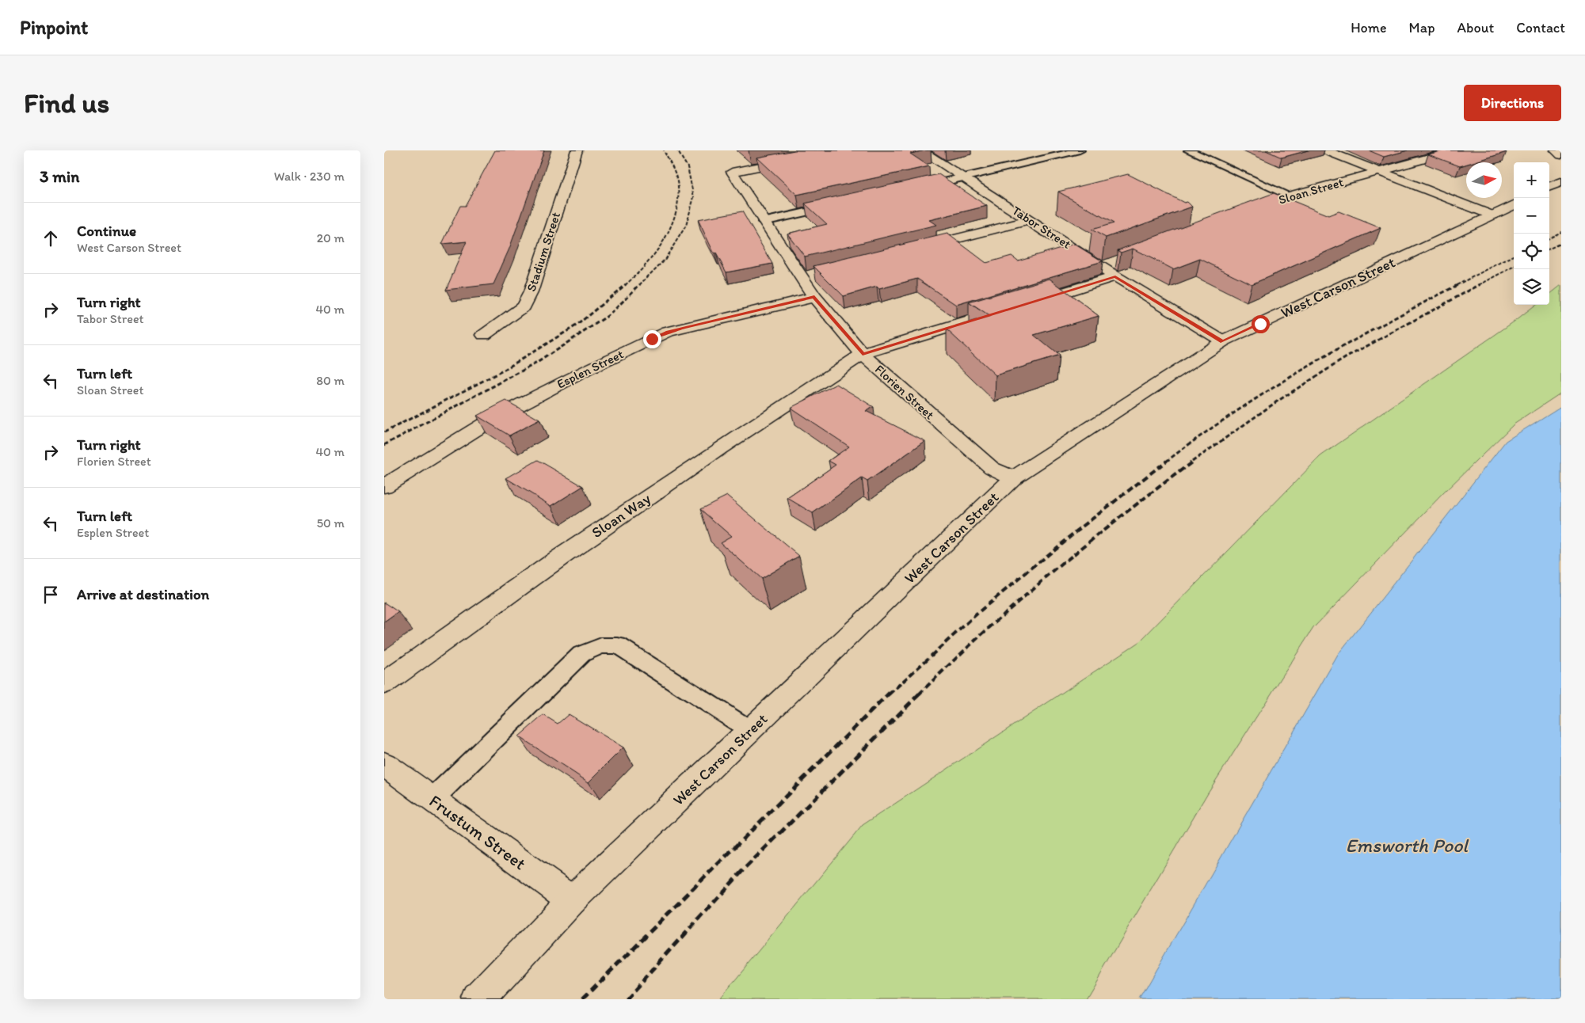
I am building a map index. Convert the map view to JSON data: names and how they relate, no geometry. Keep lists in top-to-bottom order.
{
  "streets": {
    "street": [
      "Sloan Street",
      "Tabor Street",
      "Stadium Street",
      "West Carson Street",
      "Esplen Street",
      "Florien Street",
      "Sloan Way",
      "Frustum Street"
    ]
  },
  "crossings": [
    ["Tabor Street", "West Carson Street"],
    ["West Carson Street", "Florien Street"],
    ["West Carson Street", "Frustum Street"],
    ["Esplen Street", "Florien Street"],
    ["Florien Street", "Sloan Way"]
  ],
  "water": ["Emsworth Pool"],
  "north": "right",
  "page": {
    "header": "Pinpoint",
    "nav": [
      "Home",
      "Map",
      "About",
      "Contact"
    ],
    "buttons": "Directions",
    "title": "Find us",
    "heading": ["3 min", "Walk · 230 m"],
    "map_buttons": ["+", "−"],
    "list": [
      ["Continue", "West Carson Street", "20 m"],
      ["Turn right", "Tabor Street", "40 m"],
      ["Turn left", "Sloan Street", "80 m"],
      ["Turn right", "Florien Street", "40 m"],
      ["Turn left", "Esplen Street", "50 m"],
      "Arrive at destination"
    ]
  }
}
